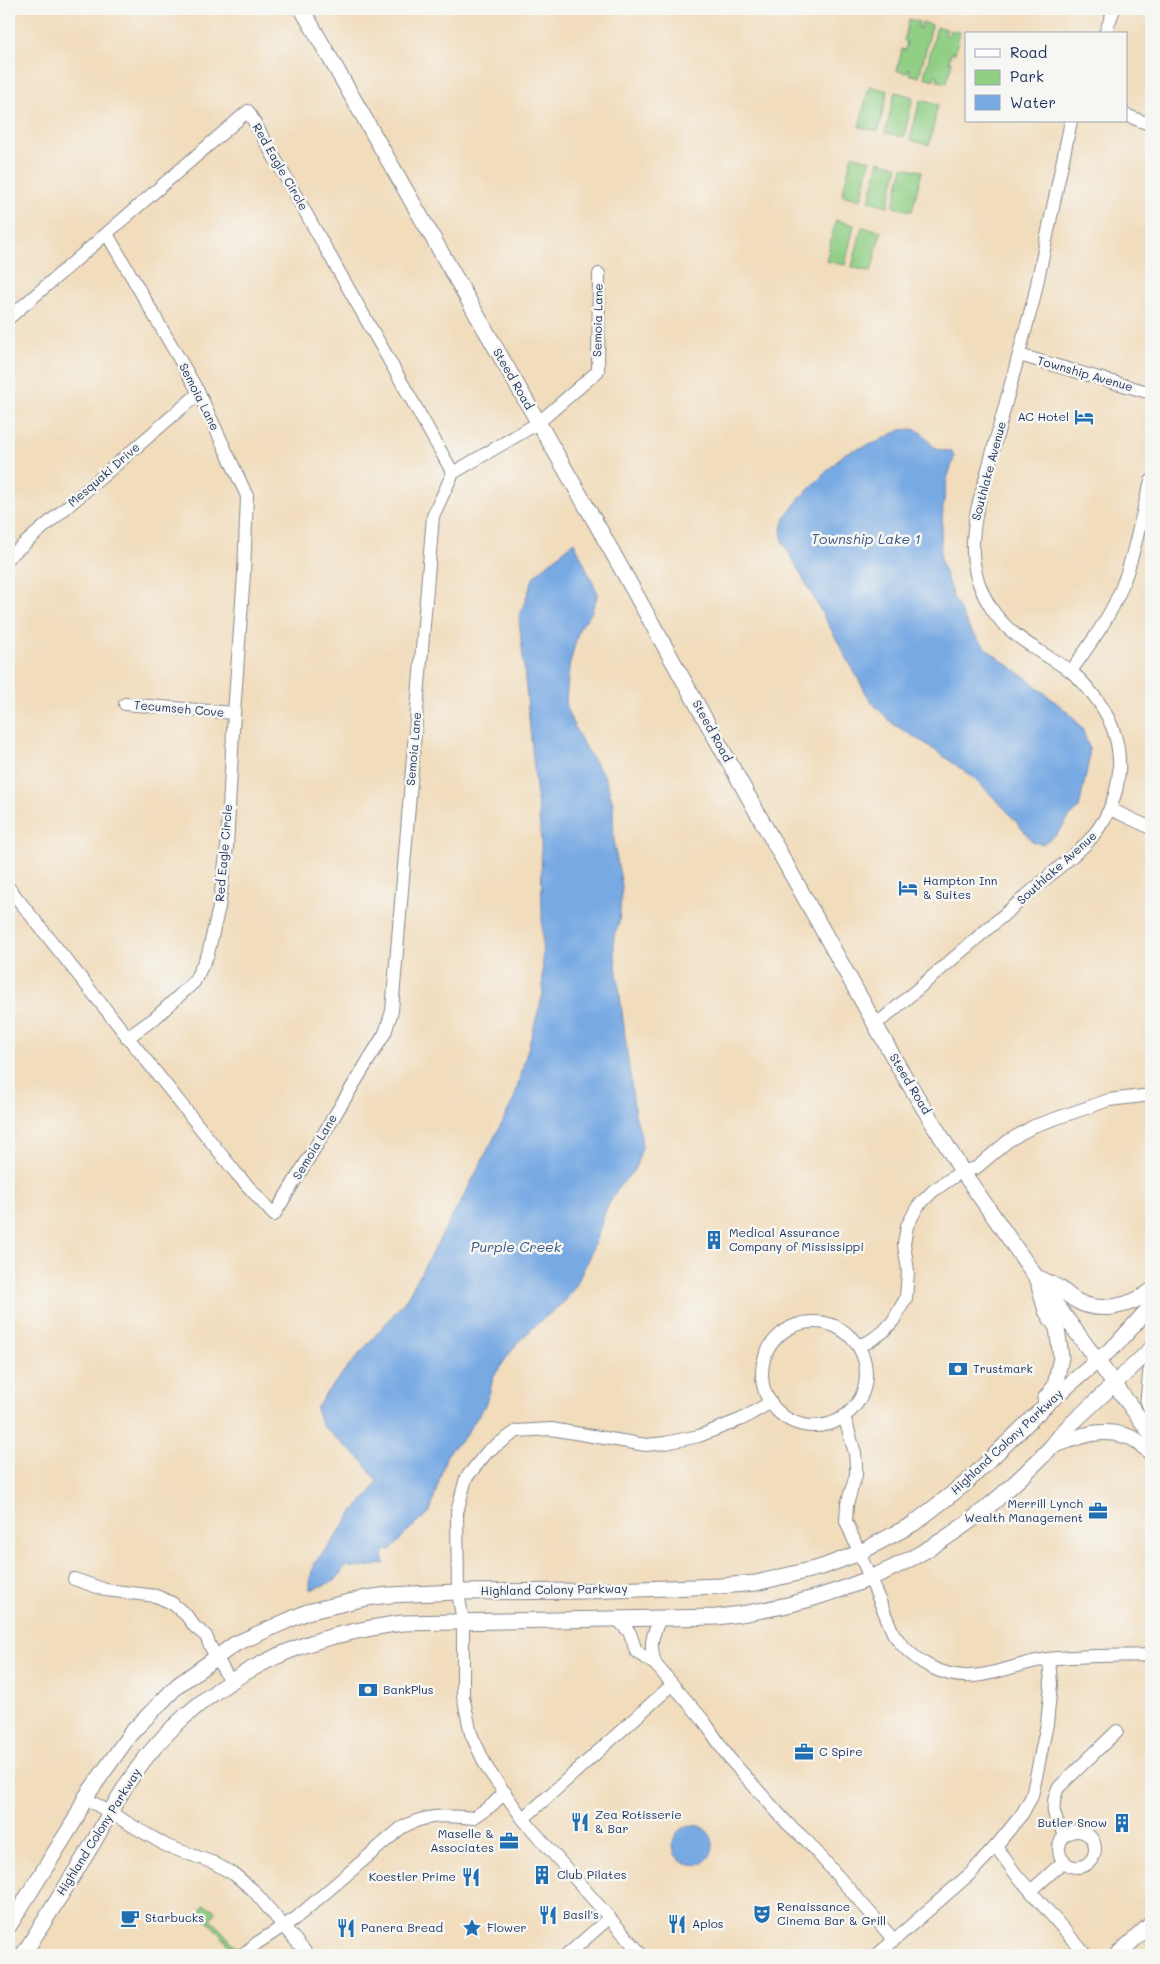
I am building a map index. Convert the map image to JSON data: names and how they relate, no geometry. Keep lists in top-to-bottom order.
{
  "streets": {
    "street": [
      "Red Eagle Circle",
      "Semoia Lane",
      "Township Avenue",
      "Steed Road",
      "Southlake Avenue",
      "Mesquaki Drive",
      "Tecumseh Cove",
      "Highland Colony Parkway"
    ]
  },
  "crossings": [
    ["Red Eagle Circle", "Semoia Lane"],
    ["Red Eagle Circle", "Tecumseh Cove"],
    ["Semoia Lane", "Steed Road"],
    ["Semoia Lane", "Mesquaki Drive"],
    ["Township Avenue", "Southlake Avenue"],
    ["Steed Road", "Southlake Avenue"],
    ["Steed Road", "Highland Colony Parkway"]
  ],
  "water": ["Township Lake 1", "Purple Creek"],
  "places": {
    "hotel": ["AC Hotel", "Hampton Inn & Suites"],
    "building": ["Medical Assurance Company of Mississippi", "Butler Snow", "Club Pilates"],
    "bank": ["Trustmark", "BankPlus"],
    "office": ["Merrill Lynch Wealth Management", "C Spire", "Maselle & Associates"],
    "restaurant": [
      "Zea Rotisserie & Bar",
      "Koestler Prime",
      "Basil's",
      "Aplos",
      "Panera Bread"
    ],
    "theatre": ["Renaissance Cinema Bar & Grill"],
    "cafe": ["Starbucks"],
    "place": ["Flower"]
  },
  "legend": ["Road", "Park", "Water"]
}
